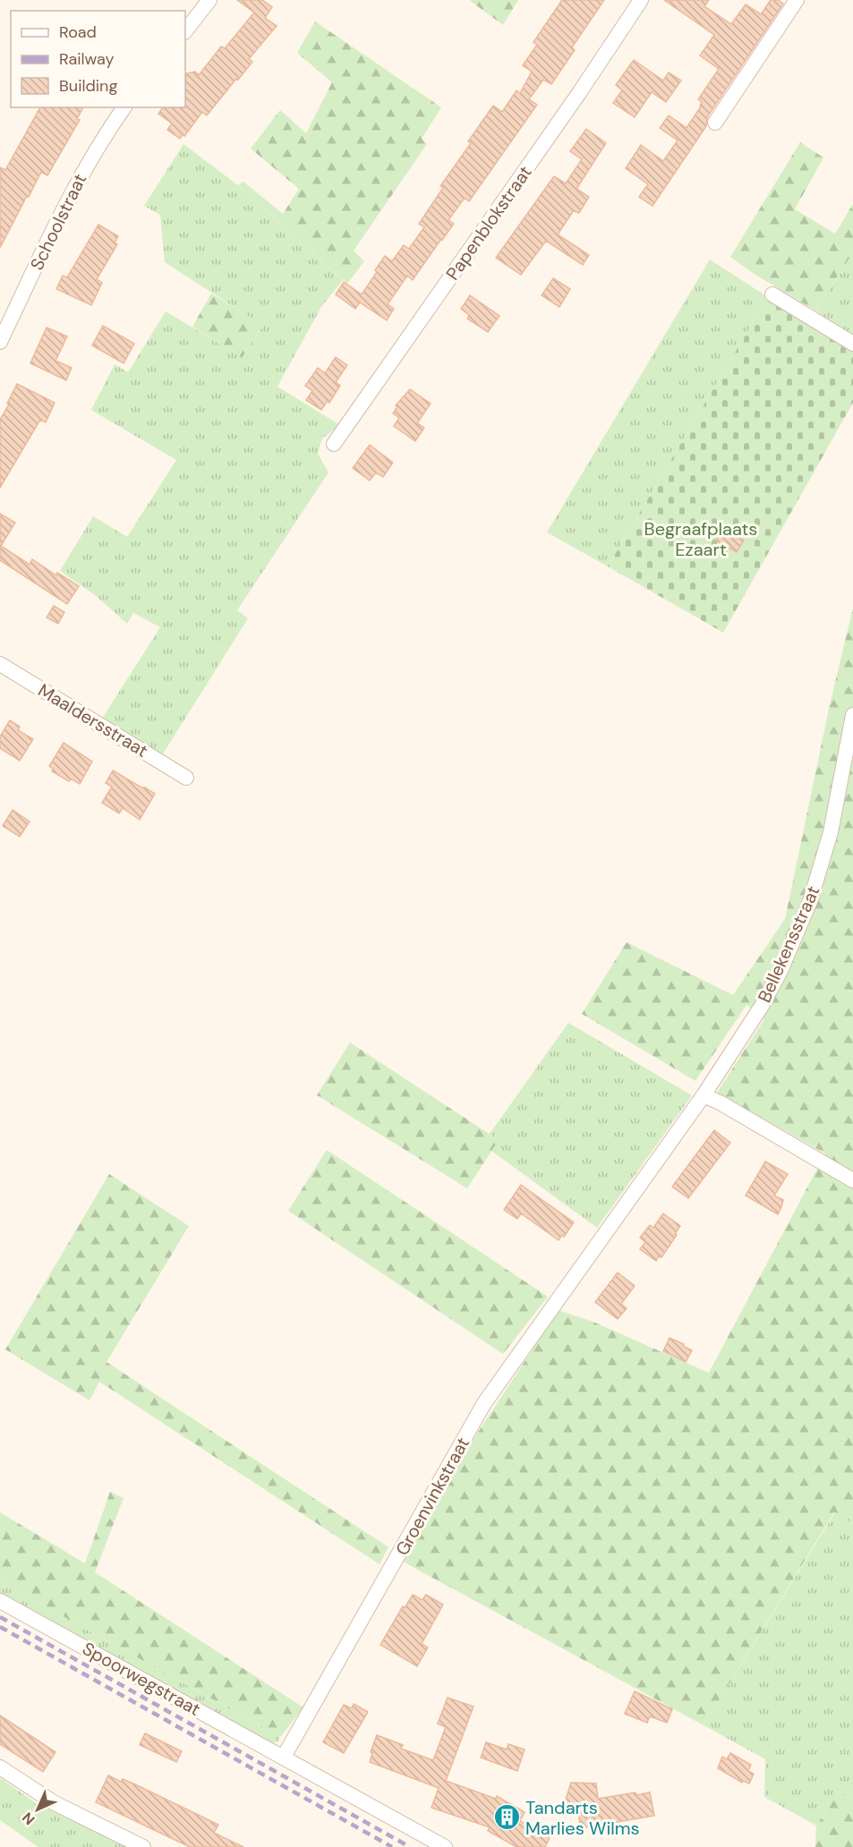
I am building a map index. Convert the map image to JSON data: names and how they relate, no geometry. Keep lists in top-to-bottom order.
{
  "streets": {
    "street": [
      "Schoolstraat",
      "Papenblokstraat",
      "Maaldersstraat",
      "Bellekensstraat",
      "Groenvinkstraat",
      "Spoorwegstraat"
    ]
  },
  "crossings": [
    ["Bellekensstraat", "Groenvinkstraat"],
    ["Groenvinkstraat", "Spoorwegstraat"]
  ],
  "parks": ["Begraafplaats Ezaart"],
  "places": {
    "building": ["Tandarts Marlies Wilms"]
  },
  "legend": ["Road", "Railway", "Building"],
  "north": "bottom left"
}
